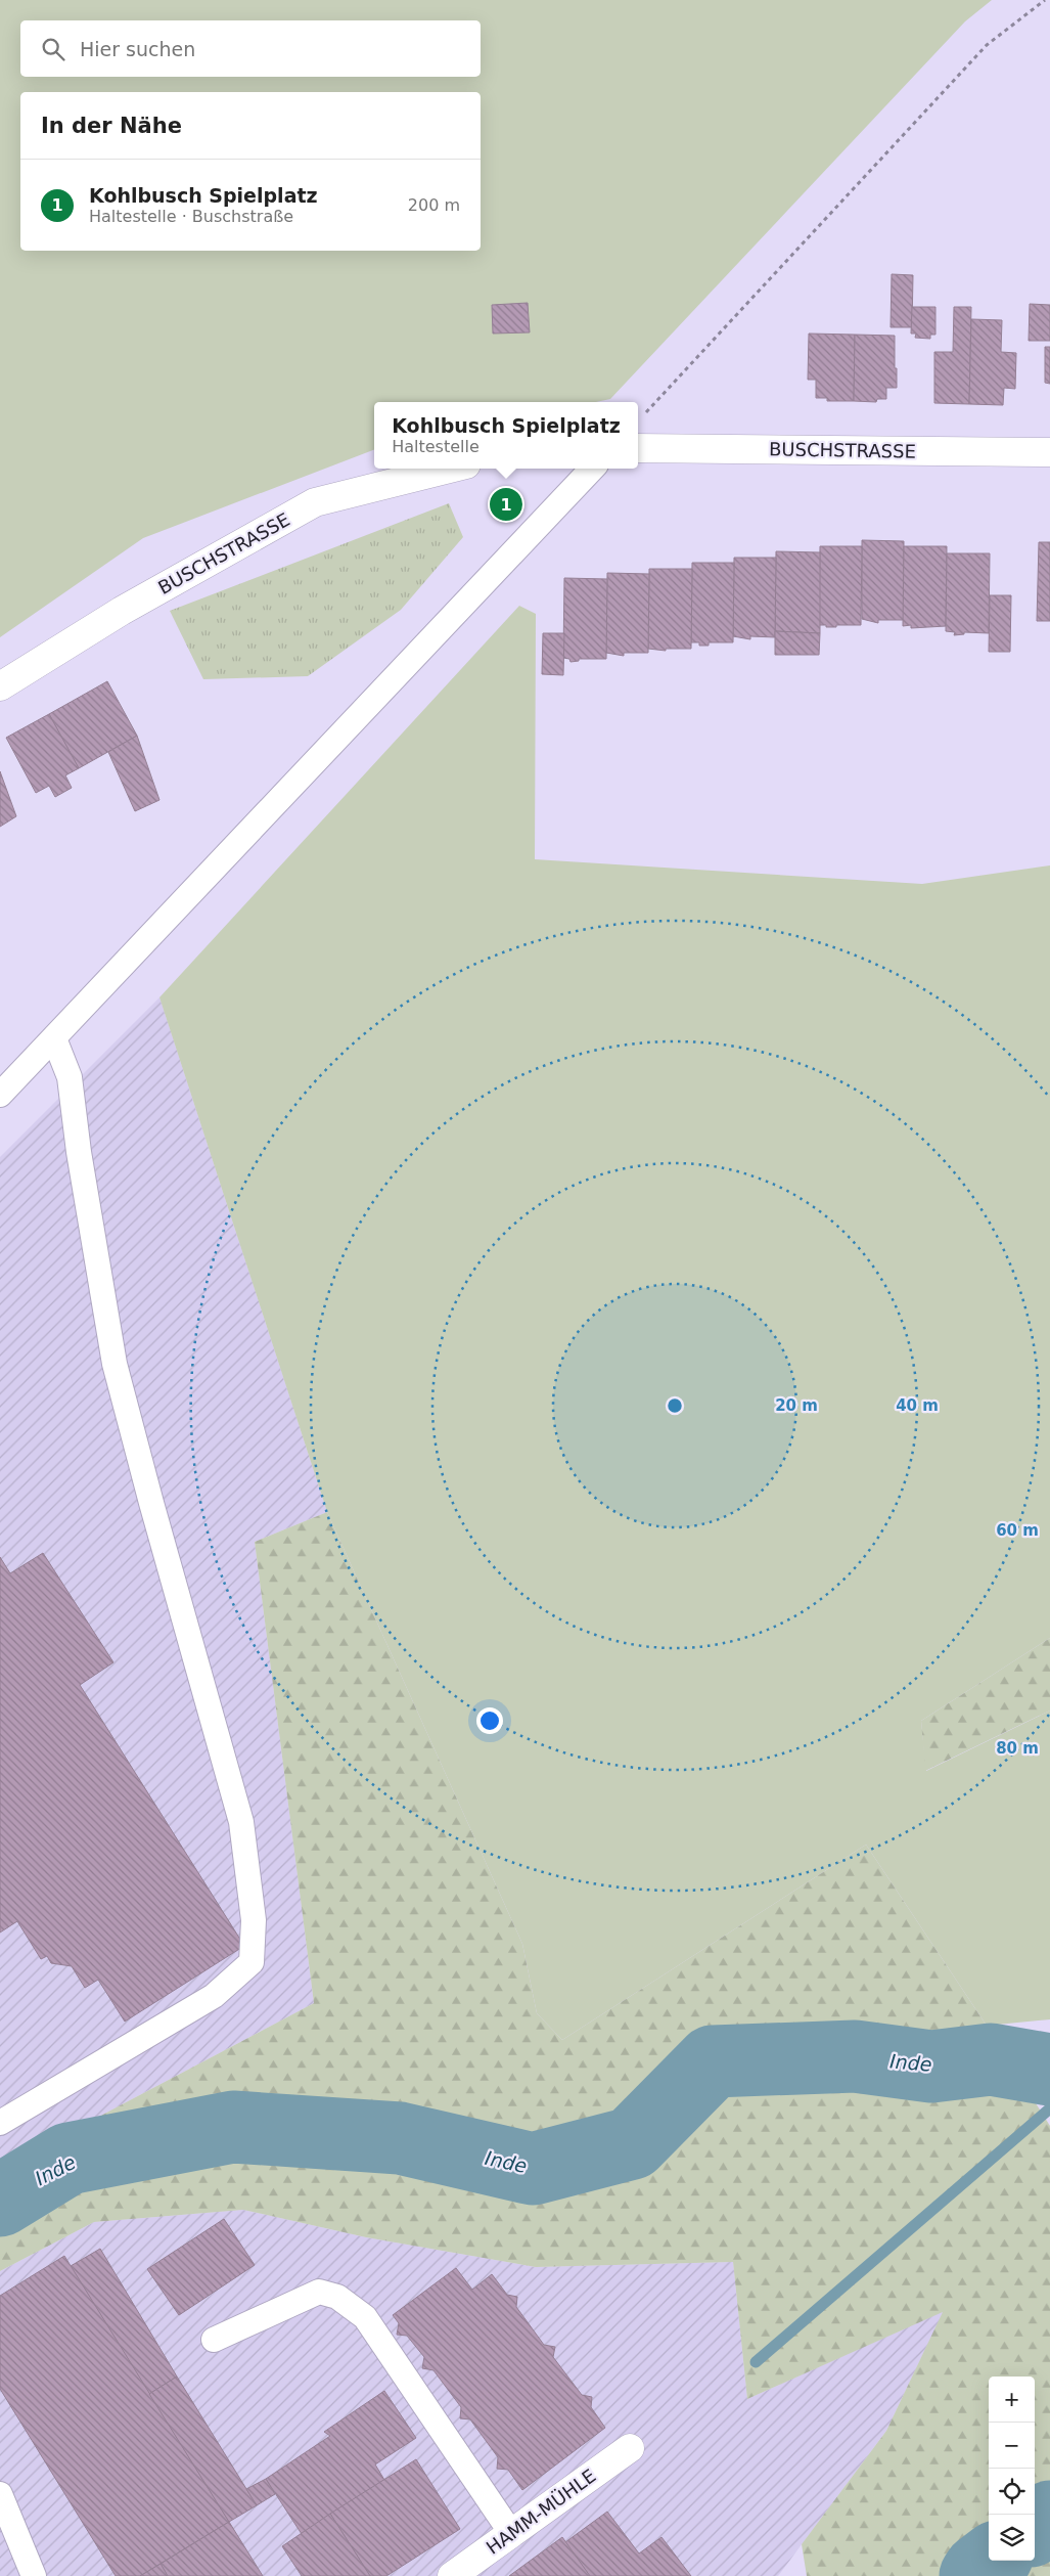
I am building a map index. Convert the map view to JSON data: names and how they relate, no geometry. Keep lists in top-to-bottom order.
{
  "streets": {
    "street": ["BUSCHSTRASSE", "HAMM-MÜHLE"]
  },
  "water": ["Inde"],
  "page": {
    "search": "Hier suchen",
    "heading": "In der Nähe",
    "list": [
      {
        "mark": "1",
        "name": "Kohlbusch Spielplatz",
        "note": "Haltestelle · Buschstraße",
        "value": "200 m"
      }
    ],
    "popup": ["Kohlbusch Spielplatz", "Haltestelle"],
    "pins": "1",
    "map_buttons": ["+", "−"]
  },
  "rings": [
    "20 m",
    "40 m",
    "60 m",
    "80 m"
  ]
}
